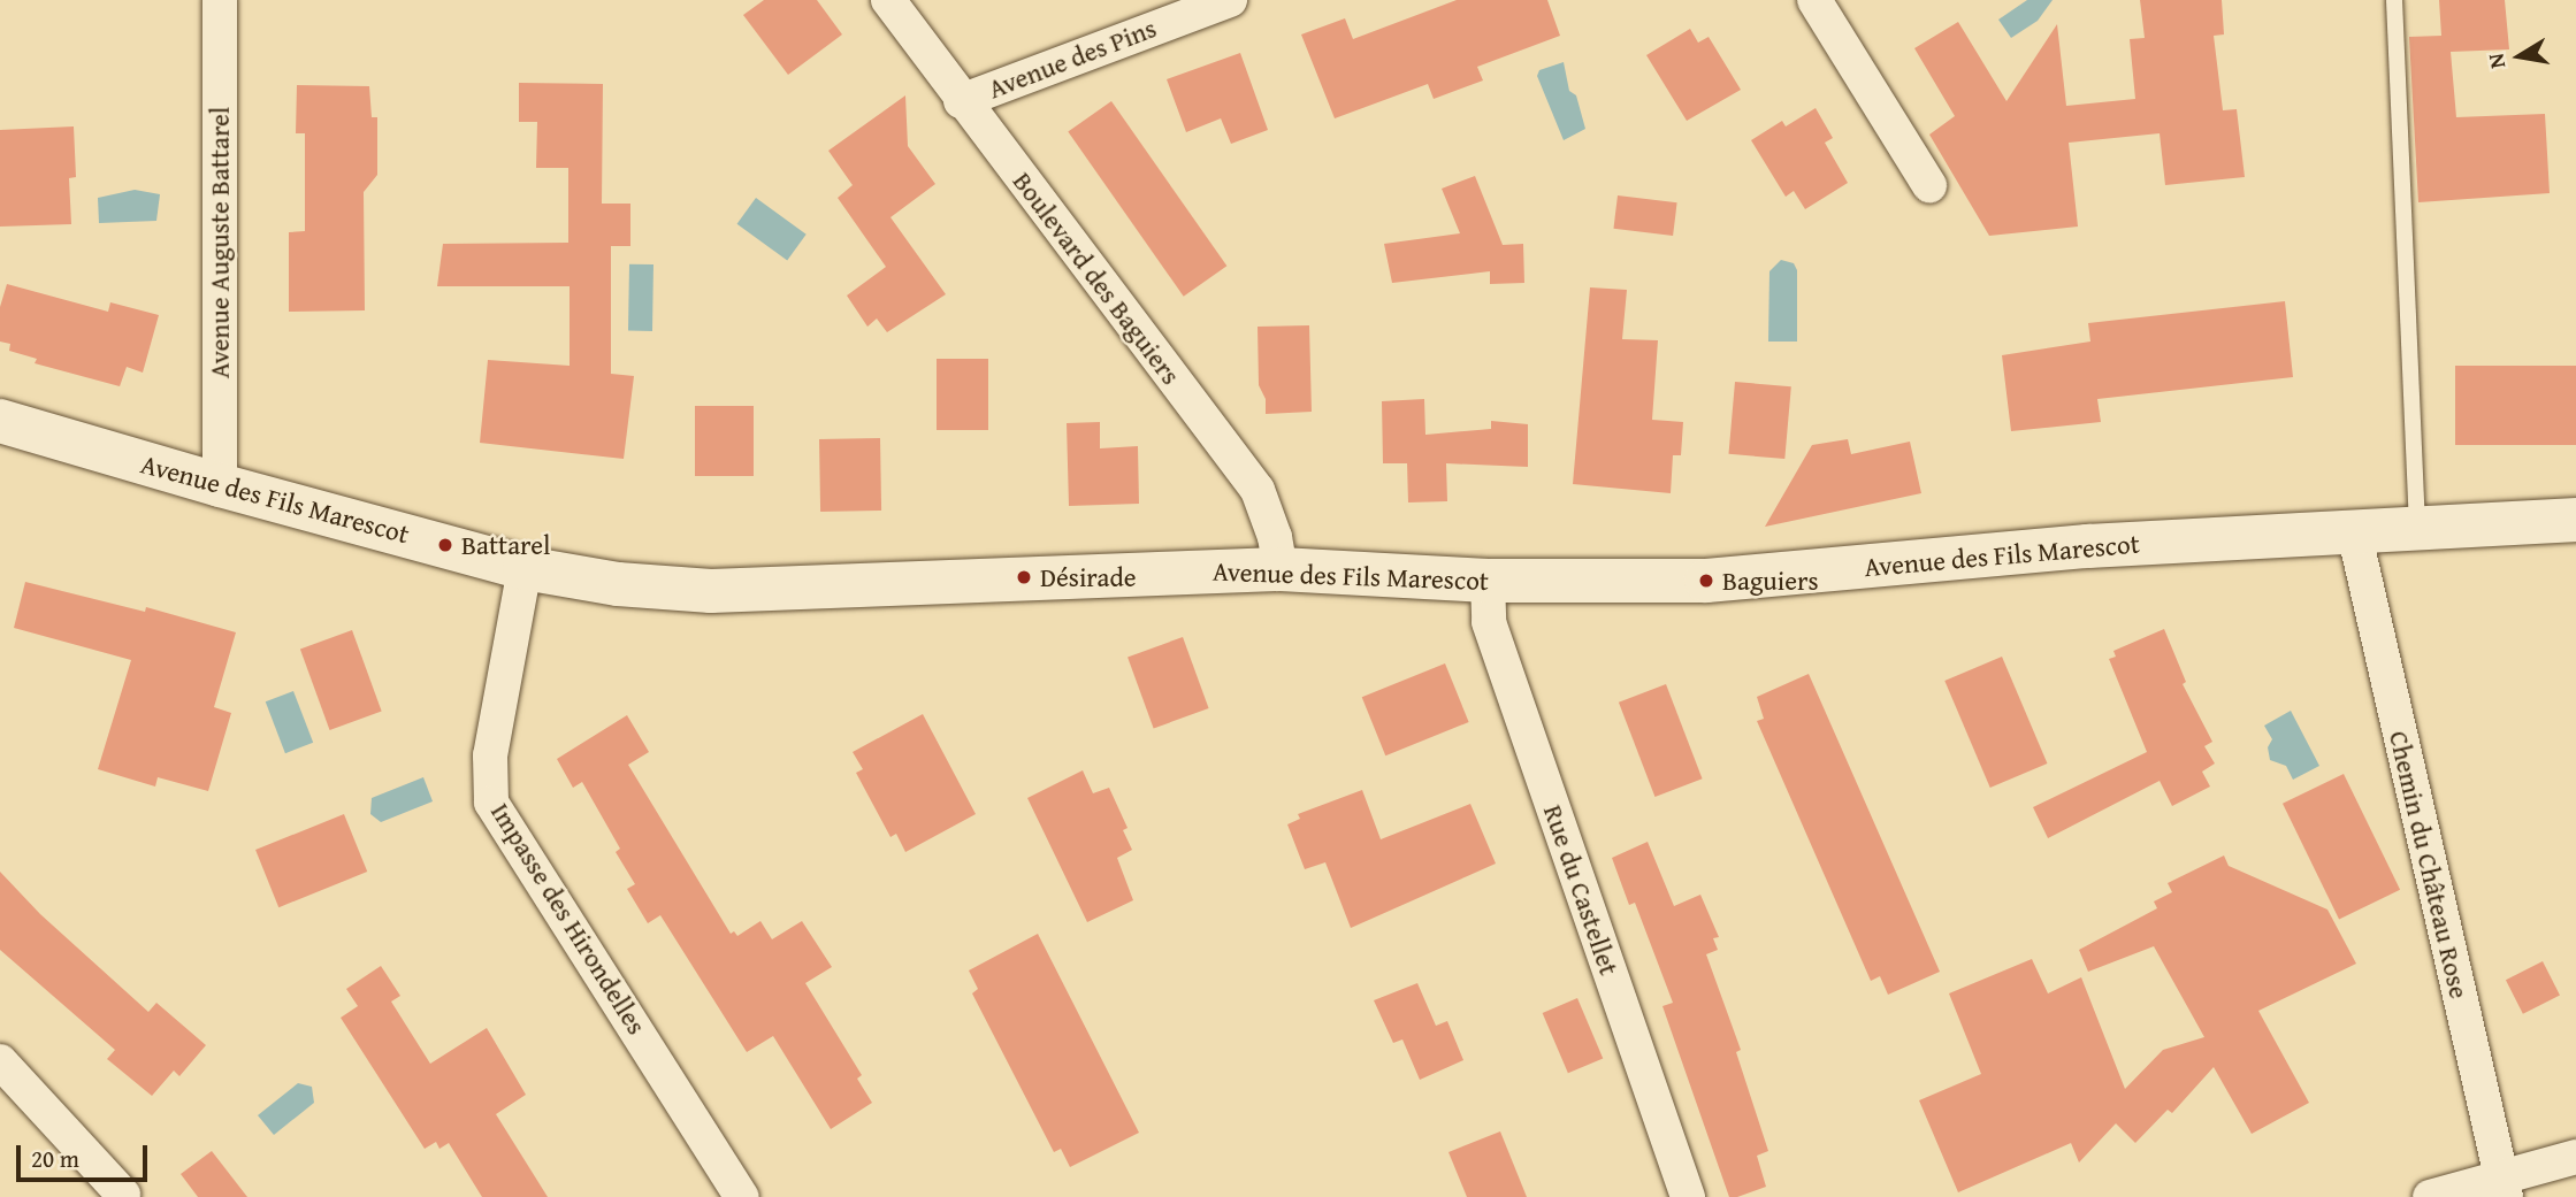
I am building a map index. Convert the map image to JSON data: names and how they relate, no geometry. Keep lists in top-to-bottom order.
{
  "streets": {
    "street": [
      "Avenue des Pins",
      "Avenue Auguste Battarel",
      "Boulevard des Baguiers",
      "Avenue des Fils Marescot",
      "Chemin du Château Rose",
      "Rue du Castellet",
      "Impasse des Hirondelles"
    ]
  },
  "crossings": [
    ["Avenue des Pins", "Boulevard des Baguiers"],
    ["Avenue Auguste Battarel", "Avenue des Fils Marescot"],
    ["Boulevard des Baguiers", "Avenue des Fils Marescot"],
    ["Avenue des Fils Marescot", "Chemin du Château Rose"],
    ["Avenue des Fils Marescot", "Rue du Castellet"],
    ["Avenue des Fils Marescot", "Impasse des Hirondelles"]
  ],
  "places": ["Battarel", "Désirade", "Baguiers"],
  "scale_bar": "20 m",
  "north": "left"
}
